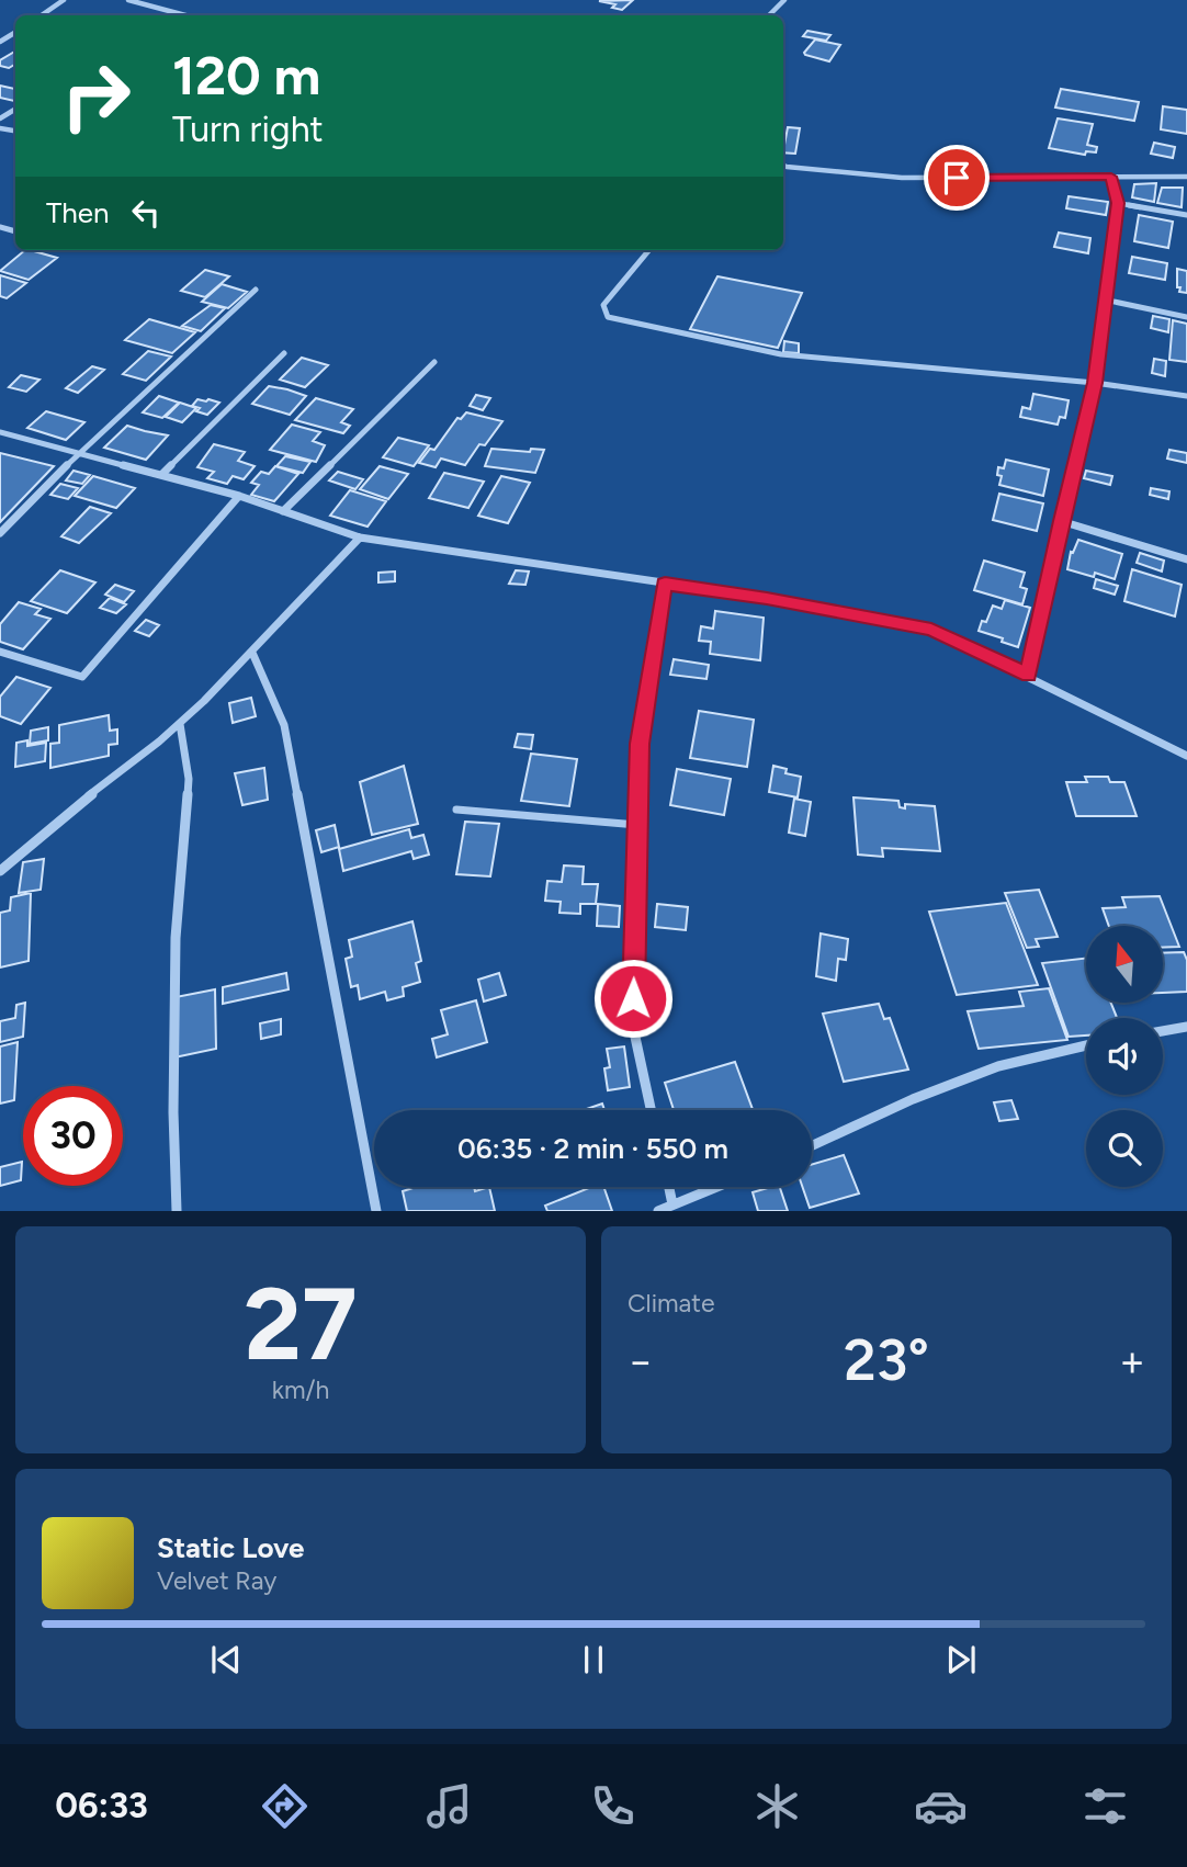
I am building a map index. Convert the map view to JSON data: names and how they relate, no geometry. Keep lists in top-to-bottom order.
{
  "north": "top",
  "page": {
    "turn": ["120 m", "Turn right"],
    "then": "Then",
    "limit": "30",
    "trip": "06:35 · 2 min · 550 m",
    "tile": [
      ["27", "km/h"],
      "Climate"
    ],
    "heat": ["−", "23°", "+"],
    "song": ["Static Love", "Velvet Ray"],
    "tabs": "06:33"
  }
}
